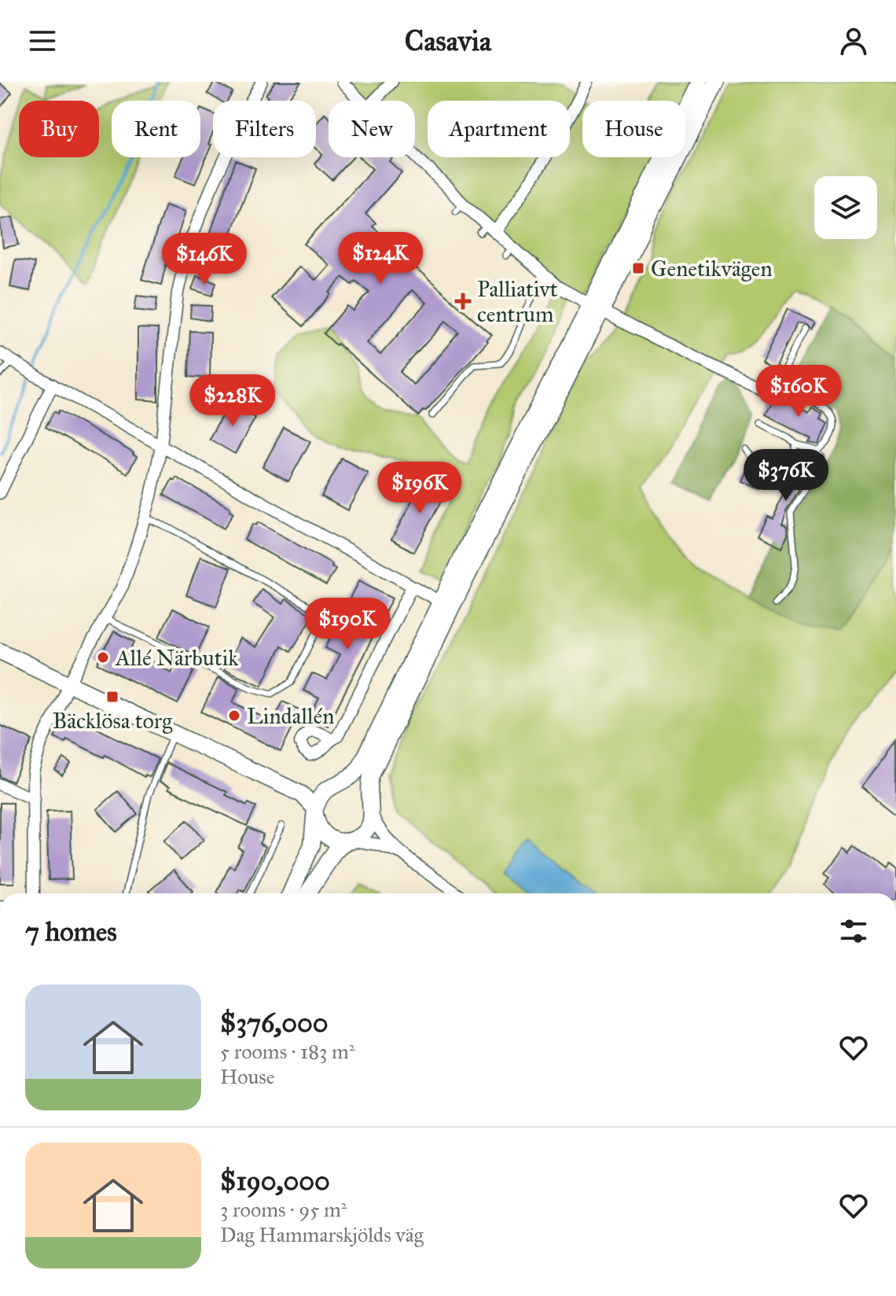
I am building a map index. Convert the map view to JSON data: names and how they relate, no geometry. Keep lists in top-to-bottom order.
{
  "places": {
    "transit": ["Genetikvägen", "Bäcklösa torg"],
    "health": ["Palliativt centrum"],
    "other": ["Allé Närbutik", "Lindallén"]
  },
  "page": {
    "header": "Casavia",
    "chip": [
      "Buy",
      "Rent",
      "Filters",
      "New",
      "Apartment",
      "House"
    ],
    "price": [
      "$124K",
      "$146K",
      "$160K",
      "$228K",
      "$376K",
      "$196K",
      "$190K"
    ],
    "heading": "7 homes",
    "list": [
      {
        "name": "$376,000",
        "note": "5 rooms · 183 m² · House"
      },
      {
        "name": "$190,000",
        "note": "3 rooms · 95 m² · Dag Hammarskjölds väg"
      }
    ]
  }
}
